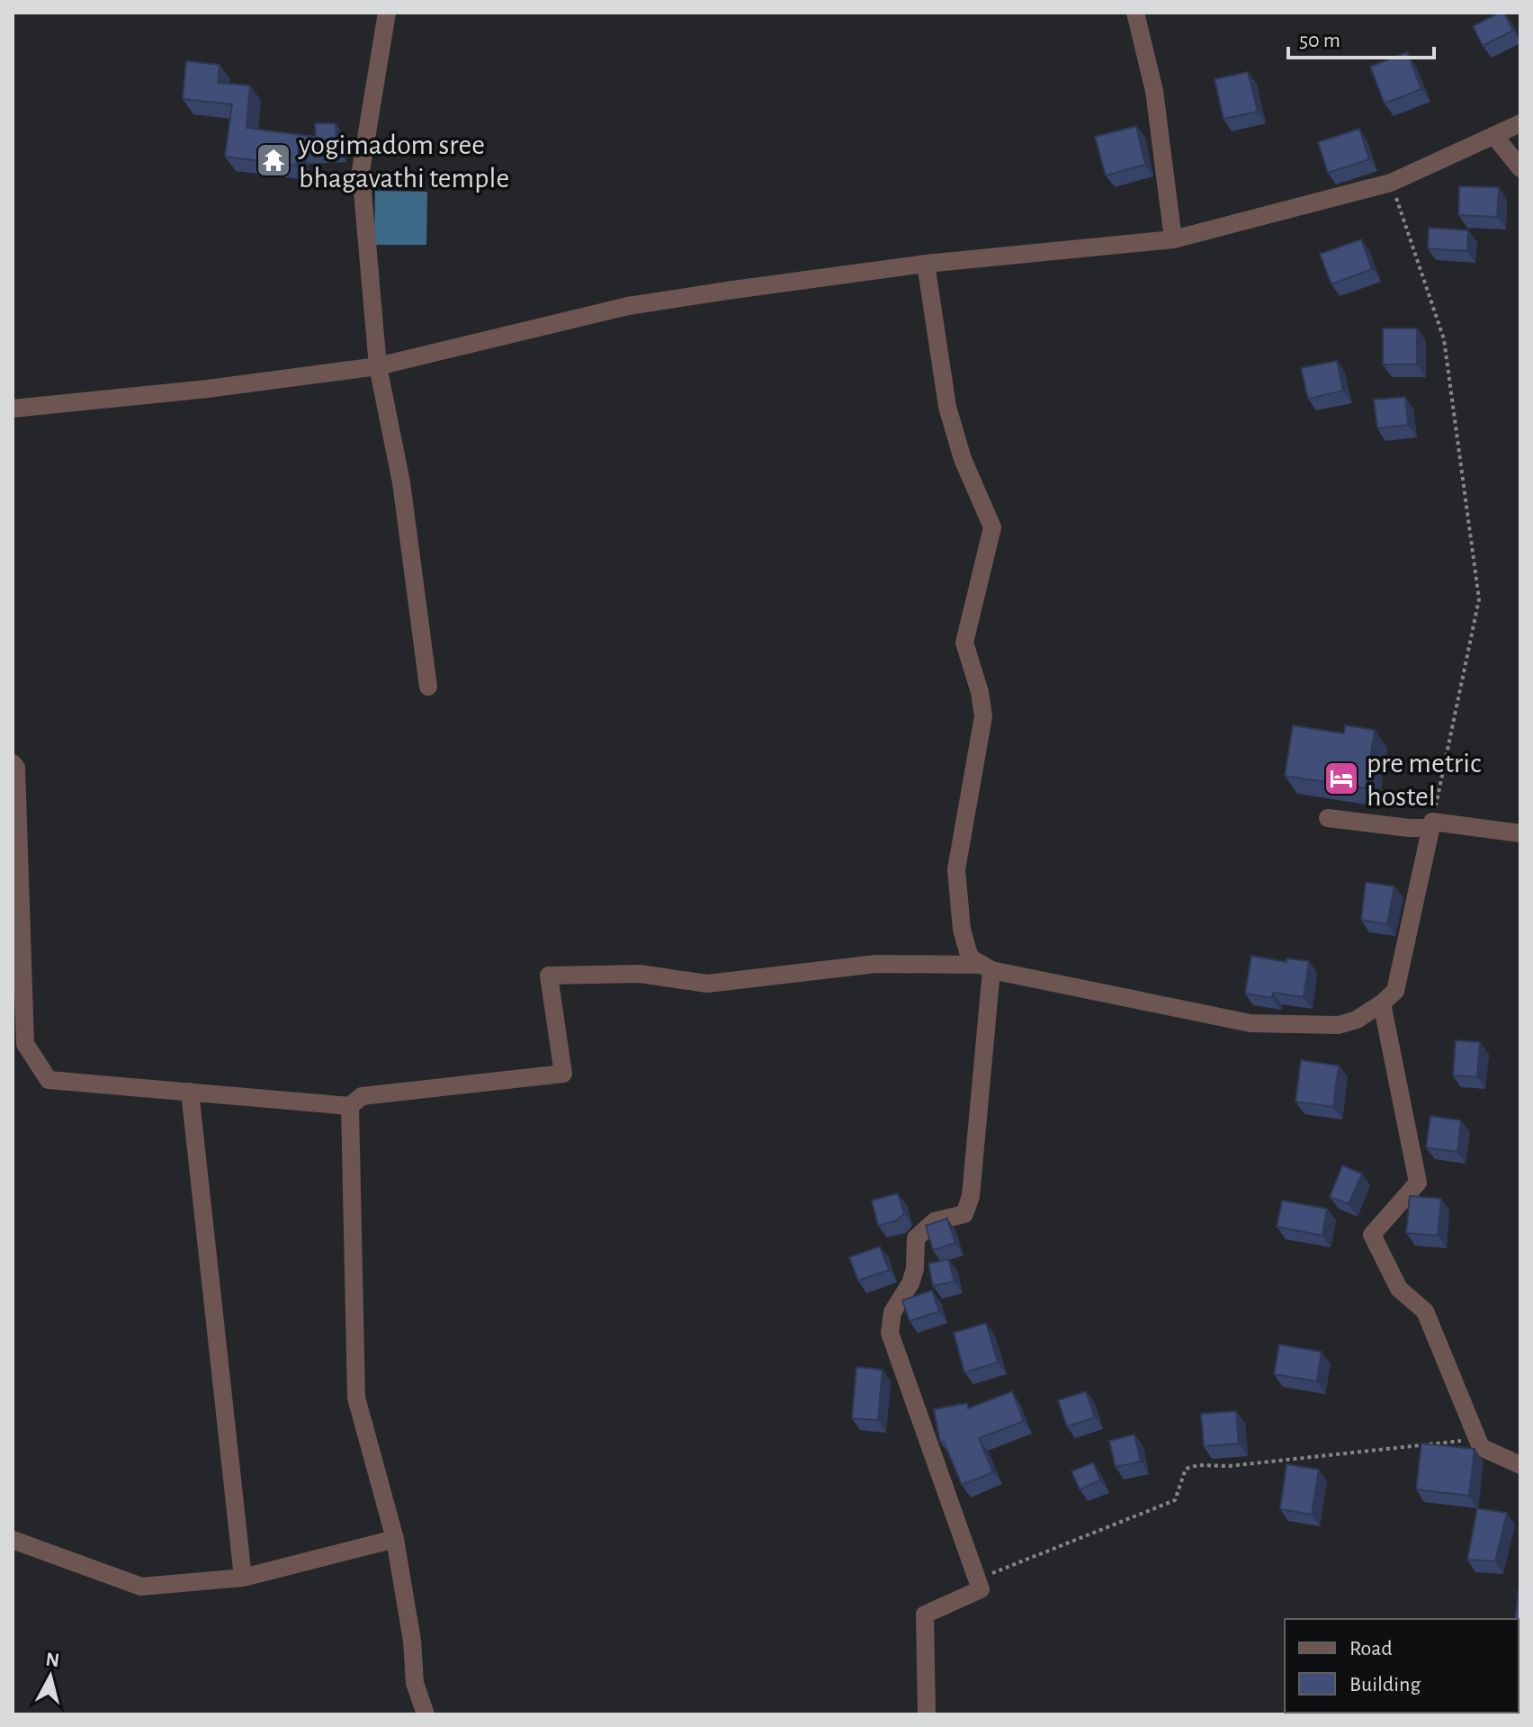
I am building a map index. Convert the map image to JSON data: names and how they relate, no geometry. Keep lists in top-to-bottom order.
{
  "places": {
    "temple": ["yogimadom sree bhagavathi temple"],
    "hotel": ["pre metric hostel"]
  },
  "legend": ["Road", "Building"],
  "scale_bar": "50 m",
  "north": "top"
}
